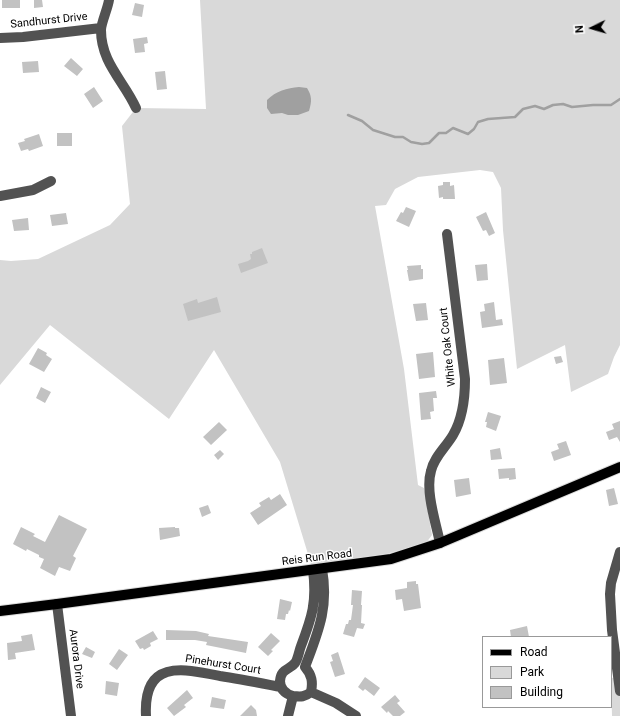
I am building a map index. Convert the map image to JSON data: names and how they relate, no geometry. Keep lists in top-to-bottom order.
{
  "streets": {
    "main road": ["Reis Run Road"],
    "street": [
      "Sandhurst Drive",
      "White Oak Court",
      "Aurora Drive",
      "Pinehurst Court"
    ]
  },
  "crossings": [
    ["White Oak Court", "Reis Run Road"],
    ["Reis Run Road", "Aurora Drive"]
  ],
  "legend": ["Road", "Park", "Building"],
  "north": "left"
}
